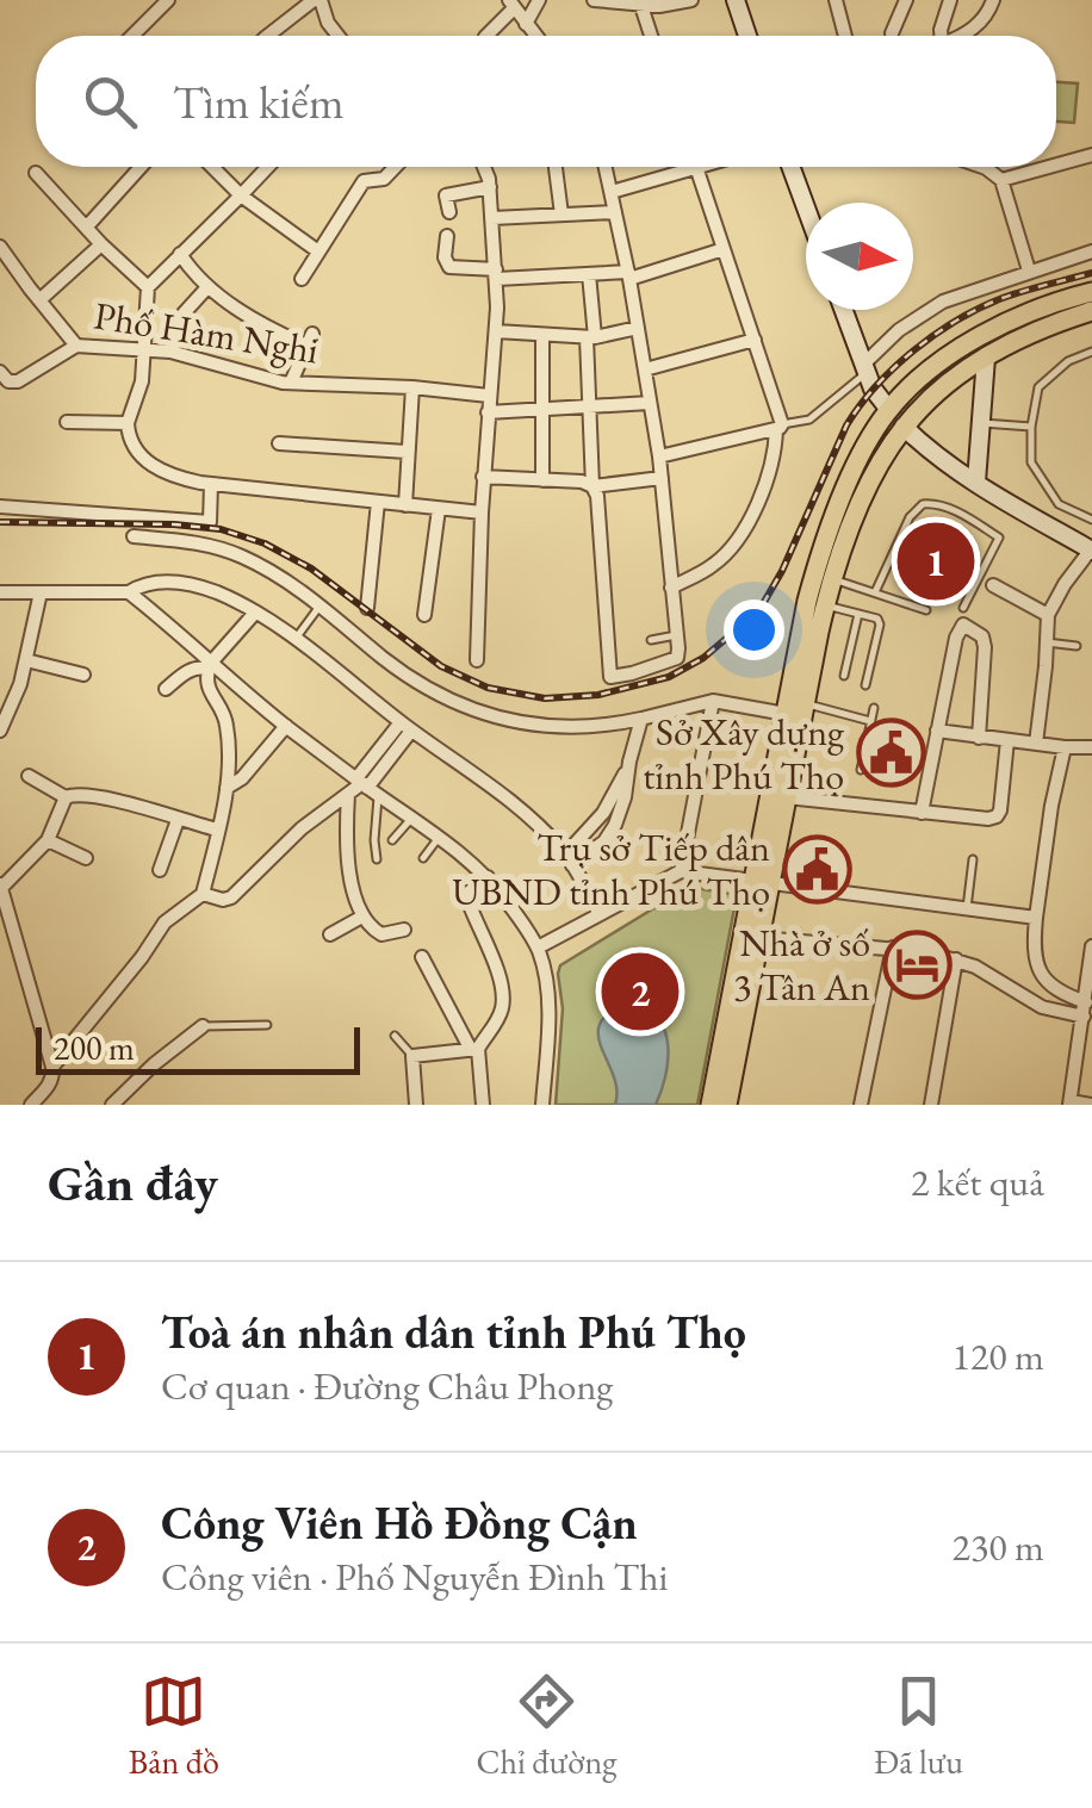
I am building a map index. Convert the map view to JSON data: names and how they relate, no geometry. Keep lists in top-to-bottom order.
{
  "streets": {
    "street": ["Phố Hàm Nghi"]
  },
  "places": {
    "public building": ["Sở Xây dựng tỉnh Phú Thọ", "Trụ sở Tiếp dân UBND tỉnh Phú Thọ"],
    "hotel": ["Nhà ở số 3 Tân An"]
  },
  "scale_bar": "200 m",
  "north": "right",
  "page": {
    "search": "Tìm kiếm",
    "pins": ["1", "2"],
    "scale": "200 m",
    "heading": ["Gần đây", "2 kết quả"],
    "list": [
      {
        "mark": "1",
        "name": "Toà án nhân dân tỉnh Phú Thọ",
        "note": "Cơ quan · Đường Châu Phong",
        "value": "120 m"
      },
      {
        "mark": "2",
        "name": "Công Viên Hồ Đồng Cận",
        "note": "Công viên · Phố Nguyễn Đình Thi",
        "value": "230 m"
      }
    ],
    "nav": ["Bản đồ", "Chỉ đường", "Đã lưu"]
  }
}
